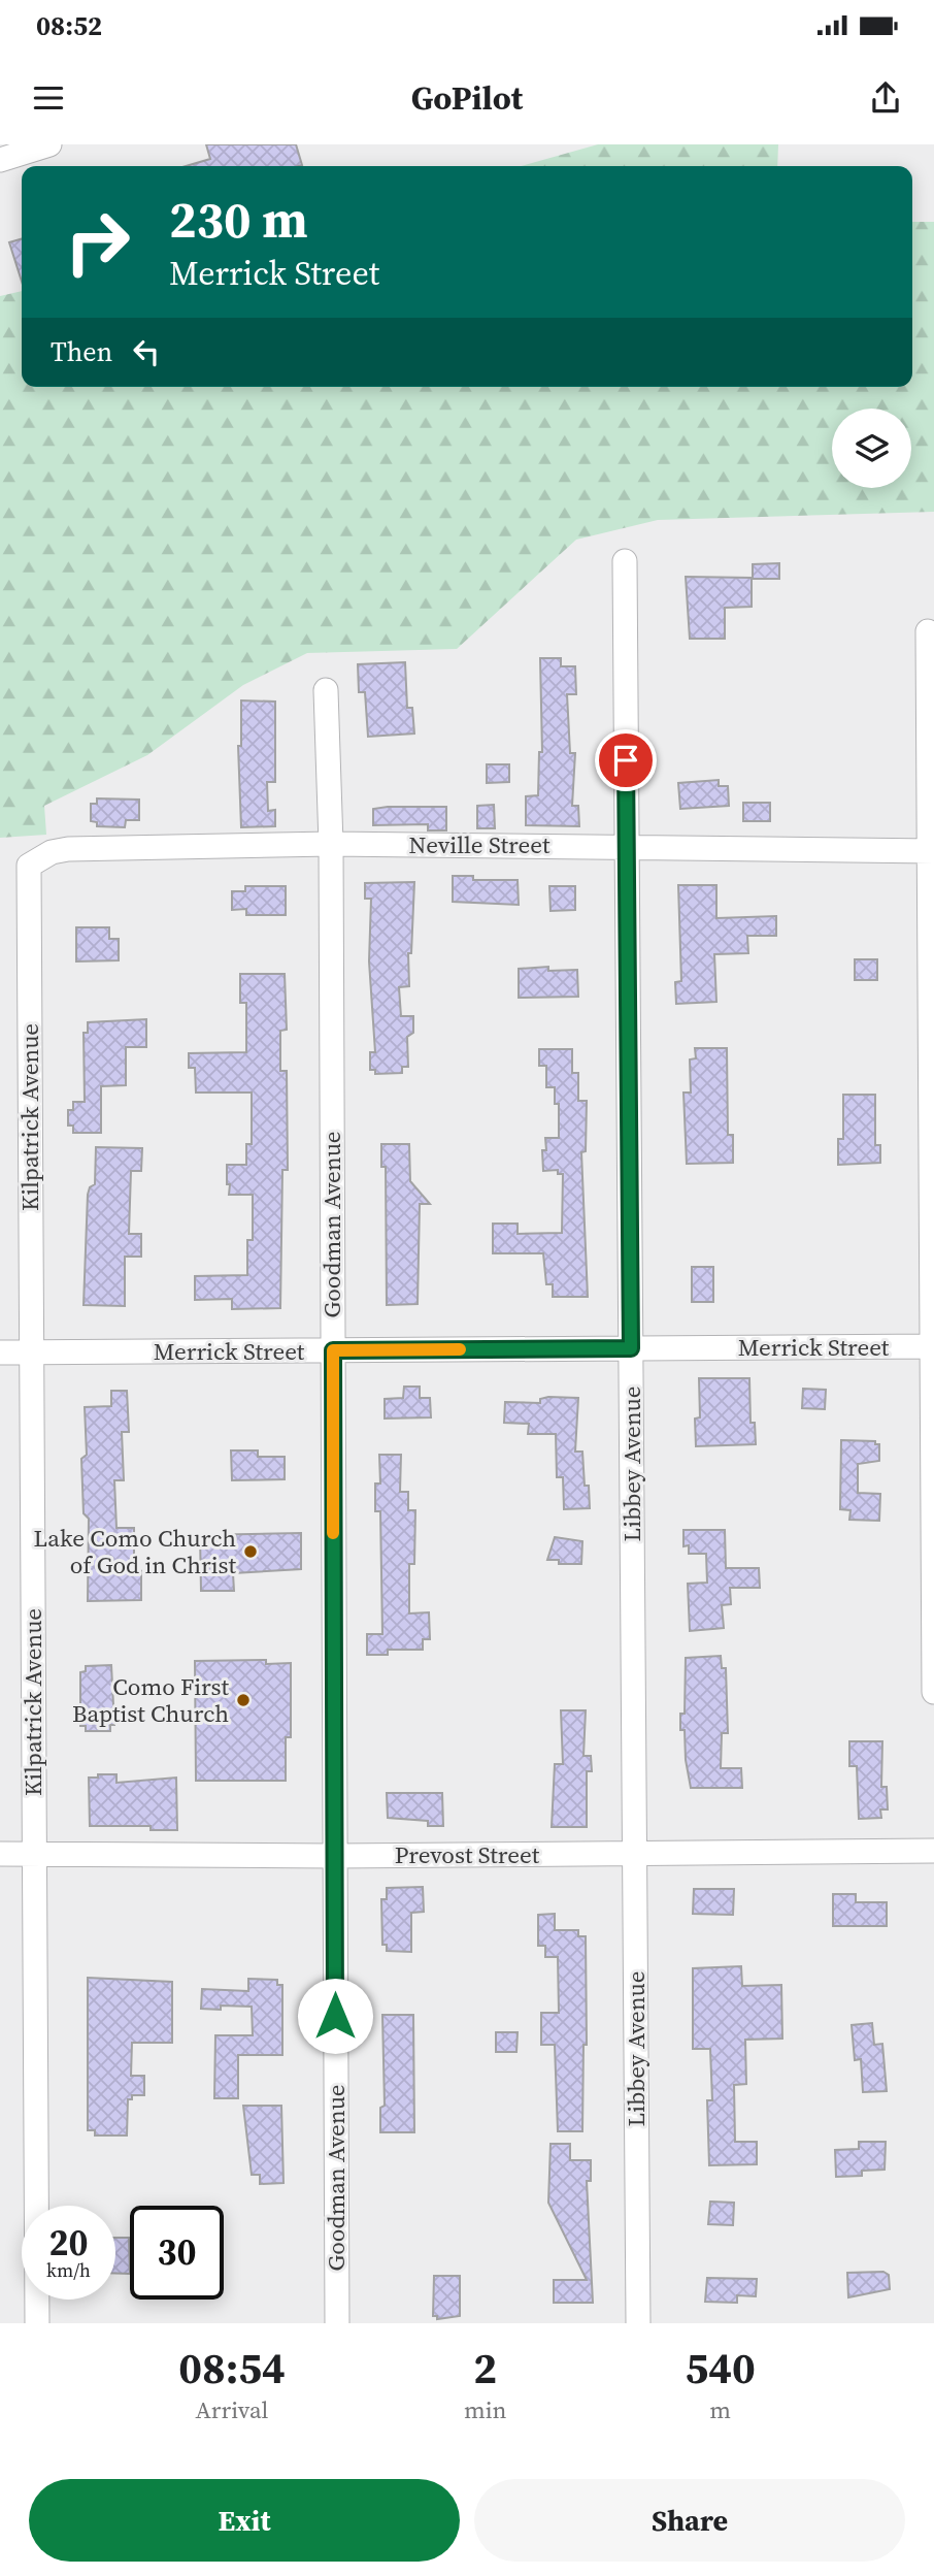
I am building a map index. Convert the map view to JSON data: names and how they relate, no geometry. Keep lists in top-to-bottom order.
{
  "streets": {
    "street": [
      "Neville Street",
      "Kilpatrick Avenue",
      "Goodman Avenue",
      "Merrick Street",
      "Libbey Avenue",
      "Prevost Street"
    ]
  },
  "crossings": [
    ["Neville Street", "Kilpatrick Avenue"],
    ["Neville Street", "Goodman Avenue"],
    ["Neville Street", "Libbey Avenue"],
    ["Kilpatrick Avenue", "Merrick Street"],
    ["Kilpatrick Avenue", "Prevost Street"],
    ["Goodman Avenue", "Merrick Street"],
    ["Goodman Avenue", "Prevost Street"],
    ["Merrick Street", "Libbey Avenue"],
    ["Libbey Avenue", "Prevost Street"]
  ],
  "places": ["Lake Como Church of God in Christ", "Como First Baptist Church"],
  "page": {
    "status": "08:52",
    "header": "GoPilot",
    "turn": ["230 m", "Merrick Street"],
    "then": "Then",
    "speed": "20 km/h",
    "limit": "30",
    "eta": [
      "08:54",
      "Arrival",
      "2",
      "min",
      "540",
      "m"
    ],
    "buttons": ["Exit", "Share"]
  }
}
